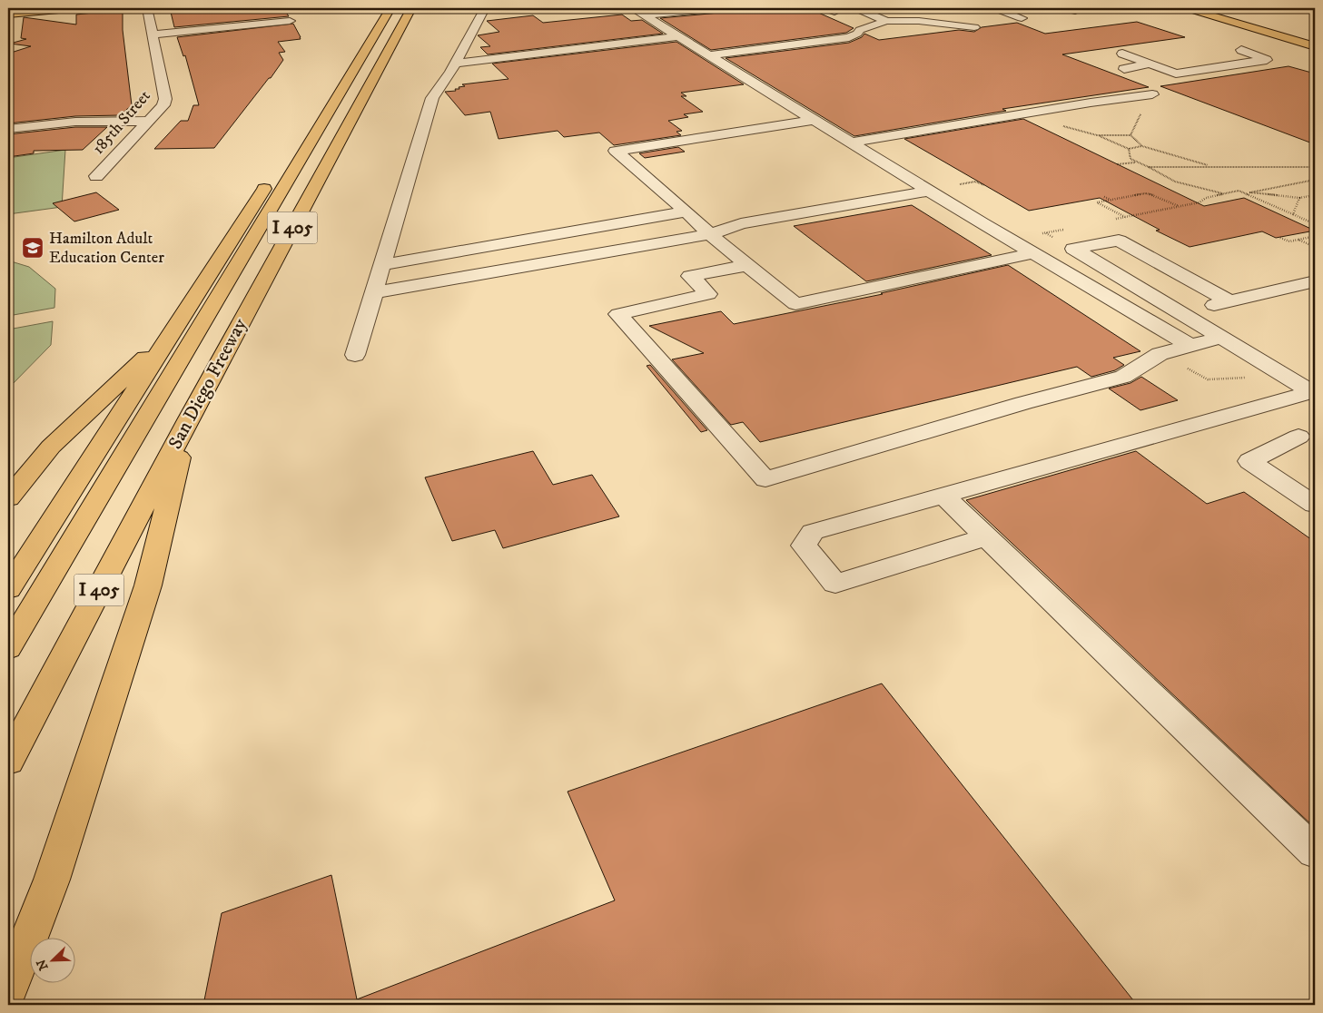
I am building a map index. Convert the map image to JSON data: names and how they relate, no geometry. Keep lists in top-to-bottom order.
{
  "streets": {
    "main road": ["I 405", "San Diego Freeway"],
    "street": ["185th Street"]
  },
  "places": {
    "school or university": ["Hamilton Adult Education Center"]
  },
  "north": "bottom left"
}
